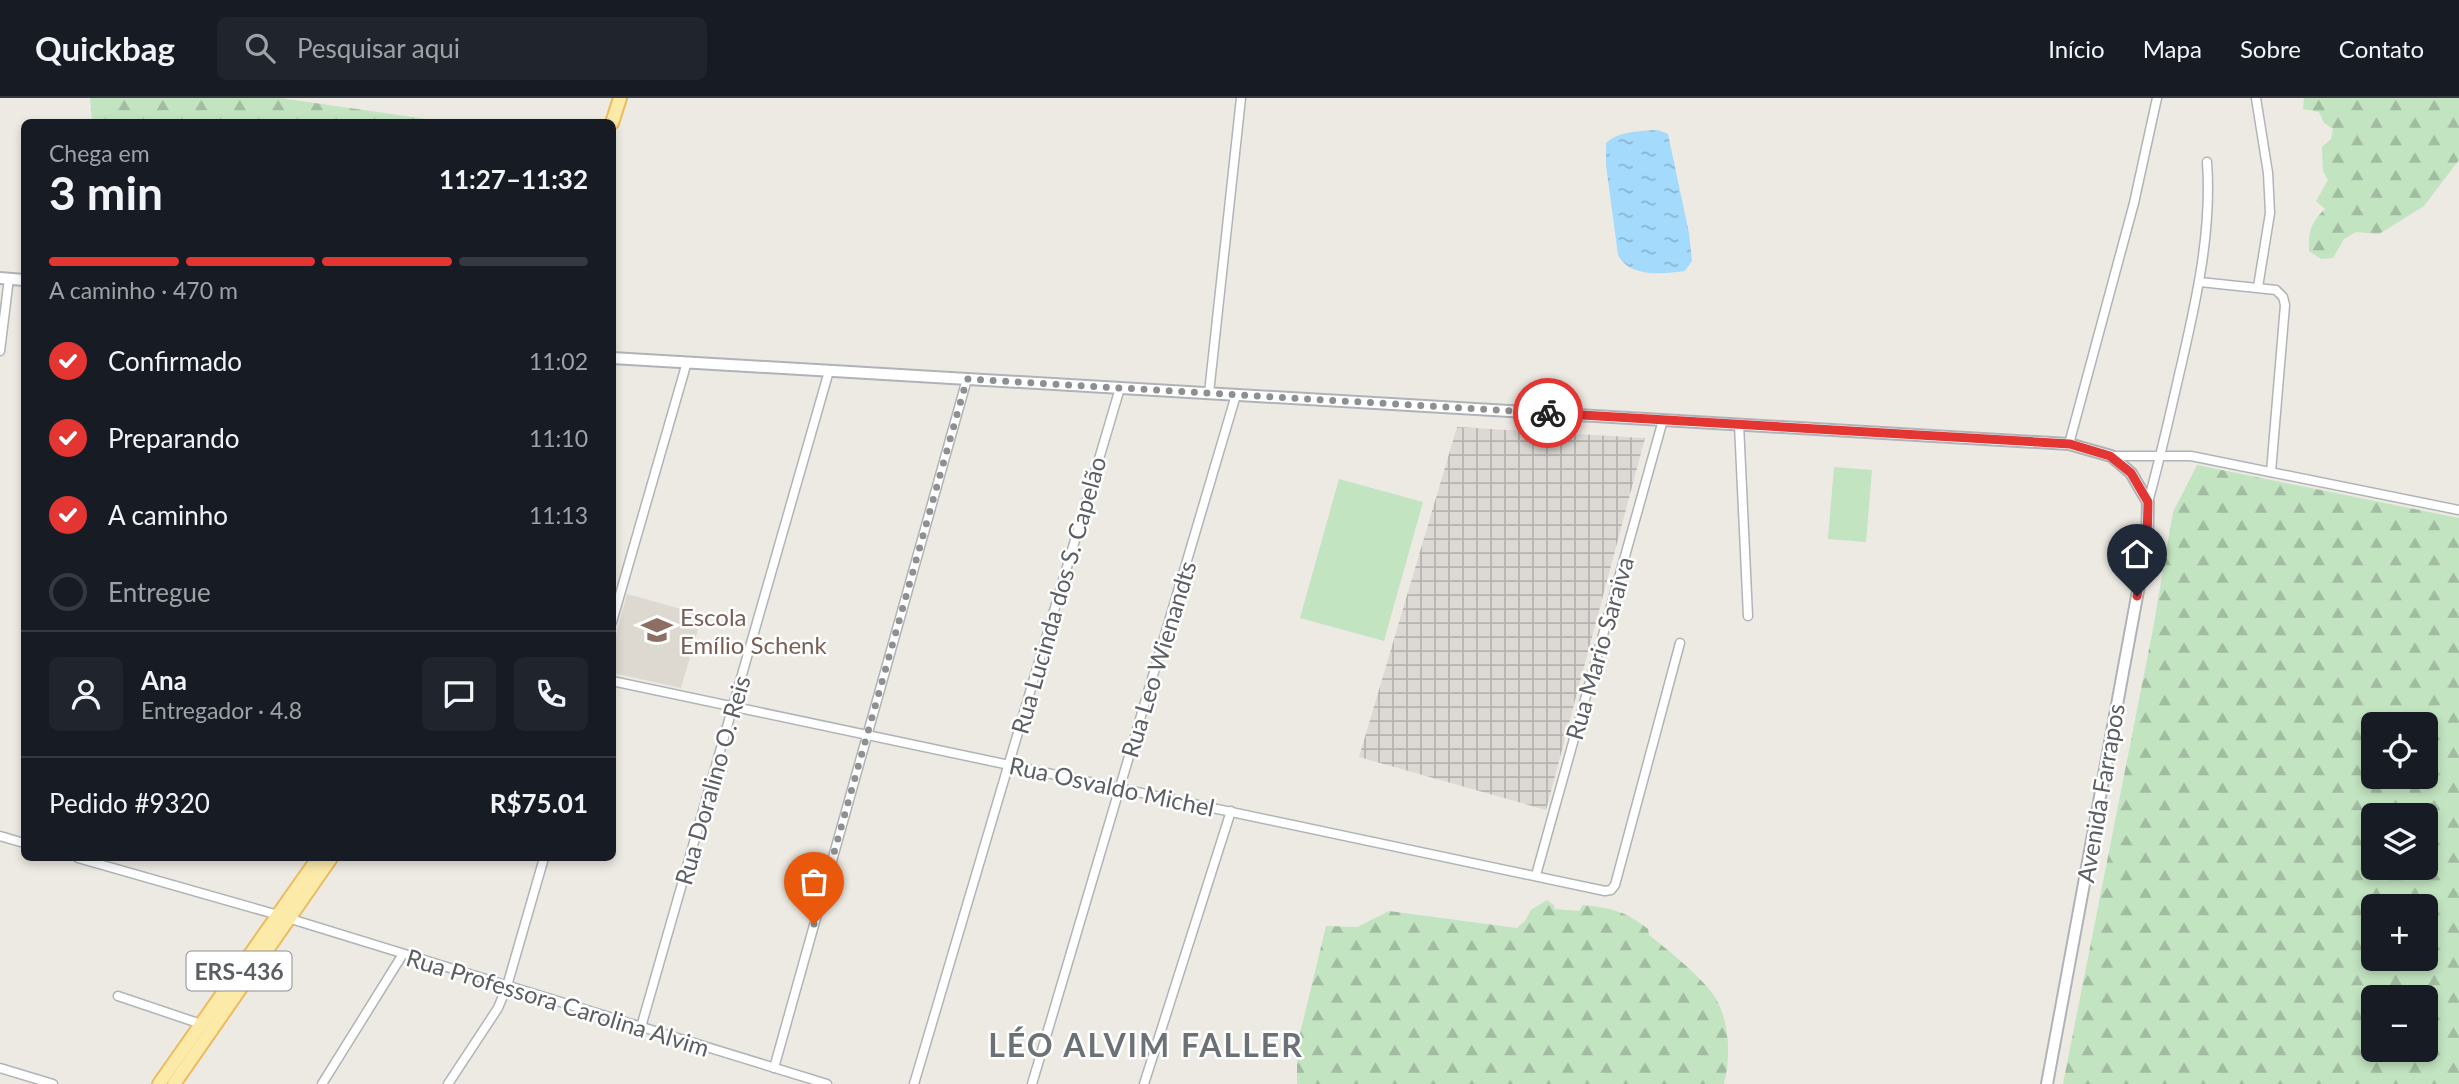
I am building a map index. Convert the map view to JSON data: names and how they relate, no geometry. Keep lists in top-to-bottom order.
{
  "streets": {
    "main road": ["ERS-436"],
    "street": [
      "Rua Lucinda dos S. Capelão",
      "Rua Mario Saraiva",
      "Rua Leo Wienandts",
      "Rua Doralino O. Reis",
      "Rua Osvaldo Michel",
      "Avenida Farrapos",
      "Rua Professora Carolina Alvim"
    ]
  },
  "crossings": [
    ["Rua Lucinda dos S. Capelão", "Rua Osvaldo Michel"],
    ["Rua Mario Saraiva", "Rua Osvaldo Michel"],
    ["Rua Leo Wienandts", "Rua Osvaldo Michel"],
    ["Rua Doralino O. Reis", "Rua Osvaldo Michel"],
    ["Rua Doralino O. Reis", "Rua Professora Carolina Alvim"],
    ["ERS-436", "Rua Professora Carolina Alvim"]
  ],
  "districts": ["LÉO ALVIM FALLER"],
  "places": {
    "school or university": ["Escola Emílio Schenk"]
  },
  "page": {
    "header": "Quickbag",
    "search": "Pesquisar aqui",
    "nav": [
      "Início",
      "Mapa",
      "Sobre",
      "Contato"
    ],
    "heading": ["3 min", "Chega em", "11:27–11:32"],
    "panel": [
      "Ana",
      "Entregador · 4.8",
      "Pedido #9320",
      "R$75.01"
    ],
    "bar": "A caminho · 470 m",
    "list": [
      ["Confirmado", "11:02"],
      ["Preparando", "11:10"],
      ["A caminho", "11:13"],
      "Entregue"
    ],
    "map_buttons": ["+", "−"]
  }
}
